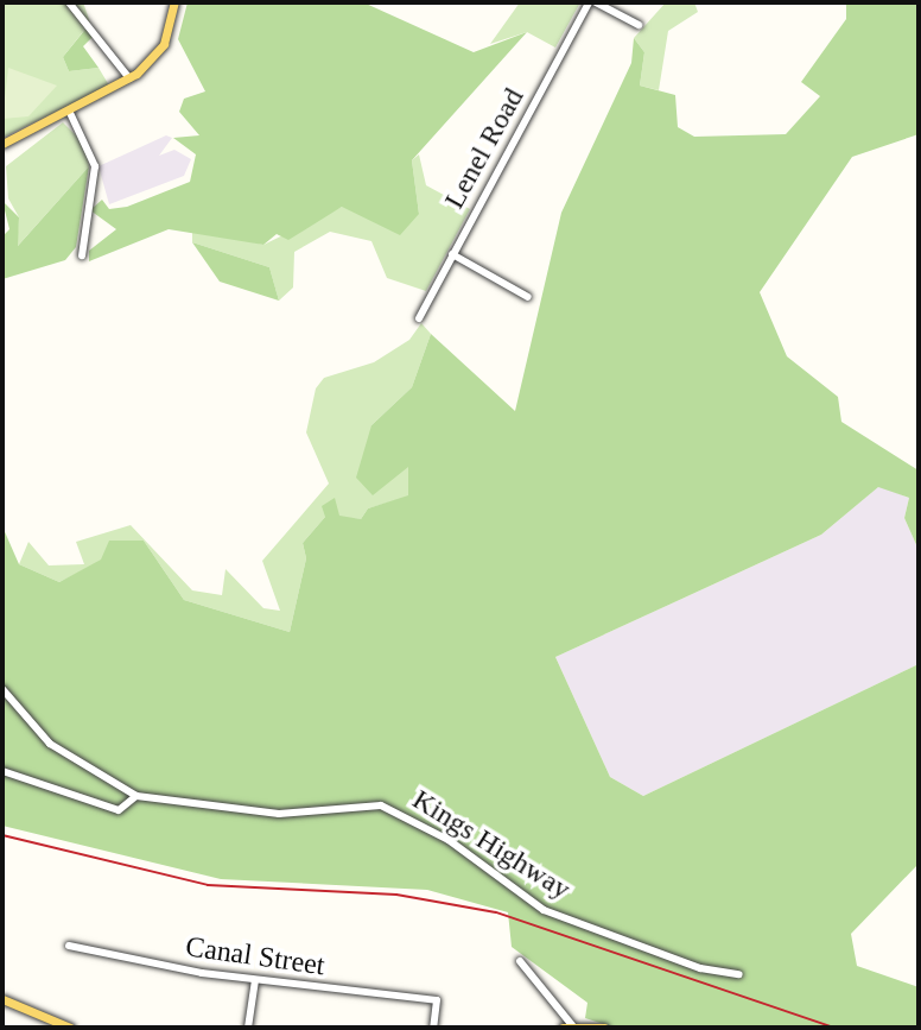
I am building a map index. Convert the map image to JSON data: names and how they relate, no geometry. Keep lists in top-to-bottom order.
{
  "streets": {
    "street": ["Lenel Road", "Kings Highway", "Canal Street"]
  }
}
